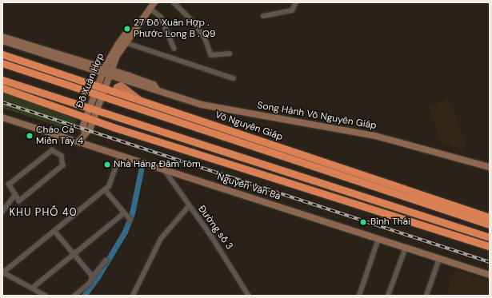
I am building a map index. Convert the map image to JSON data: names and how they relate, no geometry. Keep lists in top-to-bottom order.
{
  "streets": {
    "highway": ["Võ Nguyên Giáp"],
    "main road": ["Đỗ Xuân Hợp", "Song Hành Võ Nguyên Giáp", "Nguyễn Văn Bá"],
    "street": ["Đường số 3"]
  },
  "crossings": [
    ["Đỗ Xuân Hợp", "Song Hành Võ Nguyên Giáp"],
    ["Đỗ Xuân Hợp", "Võ Nguyên Giáp"],
    ["Đỗ Xuân Hợp", "Nguyễn Văn Bá"],
    ["Nguyễn Văn Bá", "Đường số 3"]
  ],
  "districts": ["KHU PHỐ 40"],
  "places": [
    "27 Đỗ Xuân Hợp . Phước Long B . Q9",
    "Cháo Cá Miền Tây 4",
    "Nhà Hàng Đầm Tôm",
    "Bình Thái"
  ]
}
